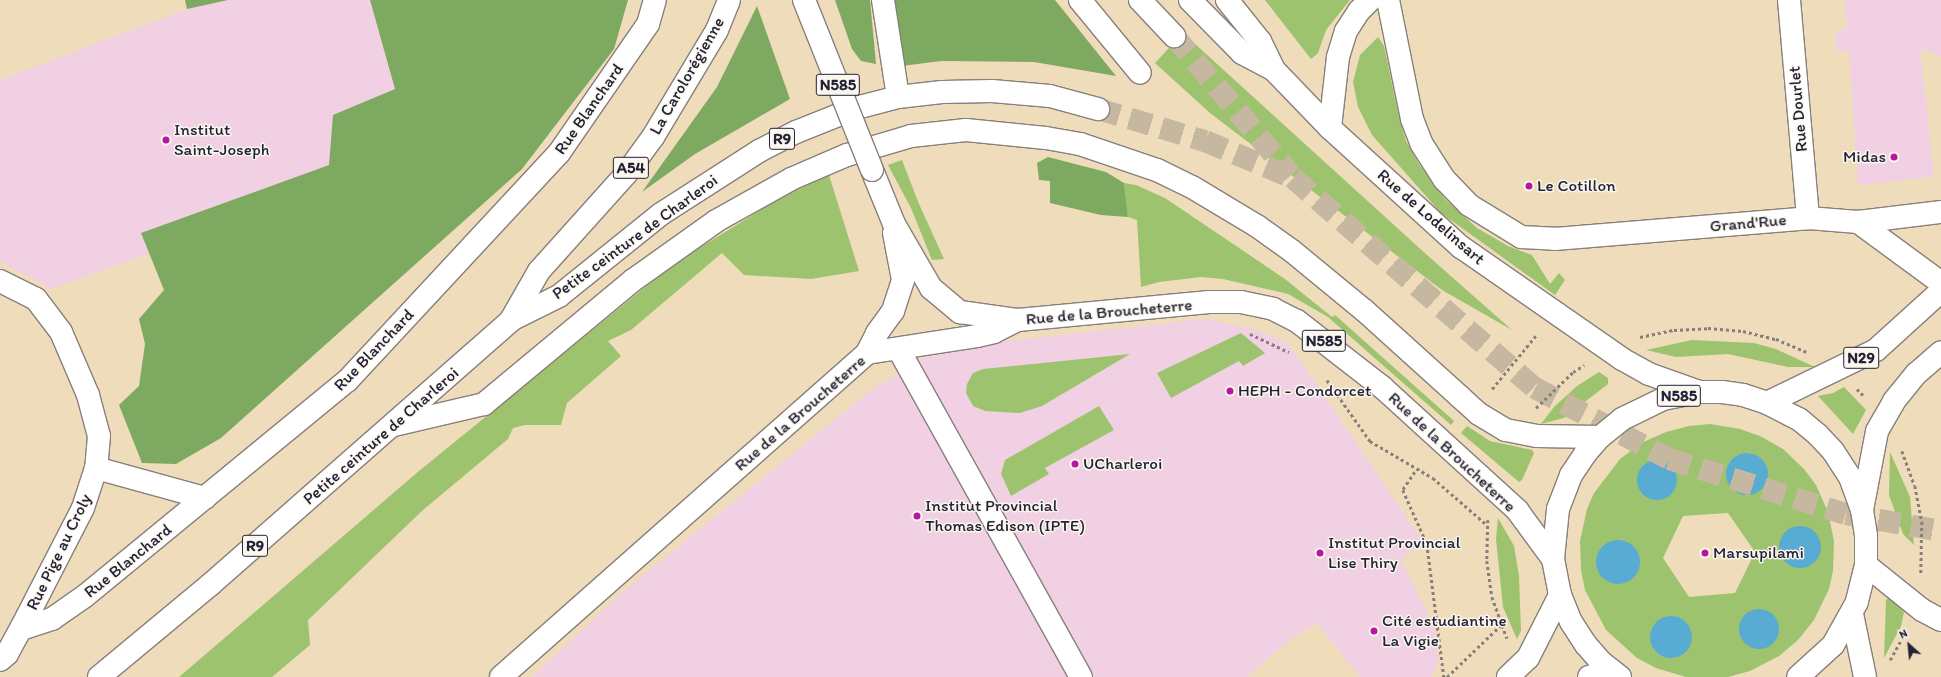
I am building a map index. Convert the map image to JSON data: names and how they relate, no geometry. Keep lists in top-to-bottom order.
{
  "streets": {
    "main road": [
      "La Carolorégienne",
      "N585",
      "Rue Blanchard",
      "Rue Dourlet",
      "R9",
      "A54",
      "Rue de Lodelinsart",
      "Grand'Rue",
      "Petite ceinture de Charleroi",
      "Rue de la Broucheterre",
      "N29",
      "Rue Pige au Croly"
    ]
  },
  "crossings": [
    ["La Carolorégienne", "Petite ceinture de Charleroi"],
    ["N585", "Rue de Lodelinsart"],
    ["N585", "Rue de la Broucheterre"],
    ["N585", "N29"],
    ["Rue Blanchard", "Rue Pige au Croly"],
    ["Rue Dourlet", "Grand'Rue"]
  ],
  "places": [
    "Institut Saint-Joseph",
    "Midas",
    "Le Cotillon",
    "HEPH - Condorcet",
    "UCharleroi",
    "Institut Provincial Thomas Edison (IPTE)",
    "Institut Provincial Lise Thiry",
    "Marsupilami",
    "Cité estudiantine La Vigie"
  ],
  "north": "top left"
}
